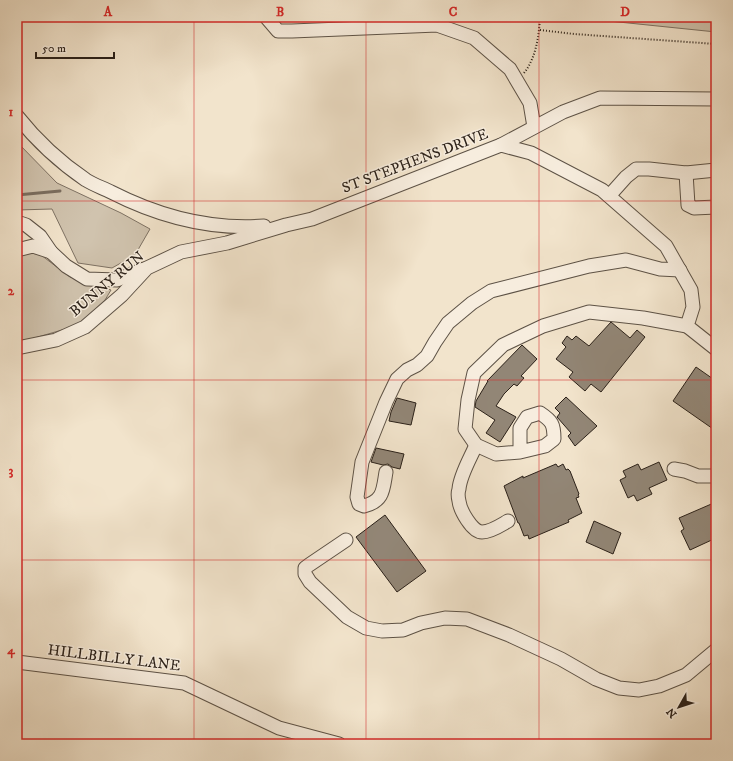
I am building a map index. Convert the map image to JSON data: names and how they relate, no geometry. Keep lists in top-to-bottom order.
{
  "streets": {
    "street": ["ST STEPHENS DRIVE", "BUNNY RUN", "HILLBILLY LANE"]
  },
  "crossings": [
    ["ST STEPHENS DRIVE", "BUNNY RUN"]
  ],
  "scale_bar": "50 m",
  "north": "bottom left",
  "grid": {
    "columns": [
      "A",
      "B",
      "C",
      "D"
    ],
    "rows": [
      "1",
      "2",
      "3",
      "4"
    ]
  }
}
